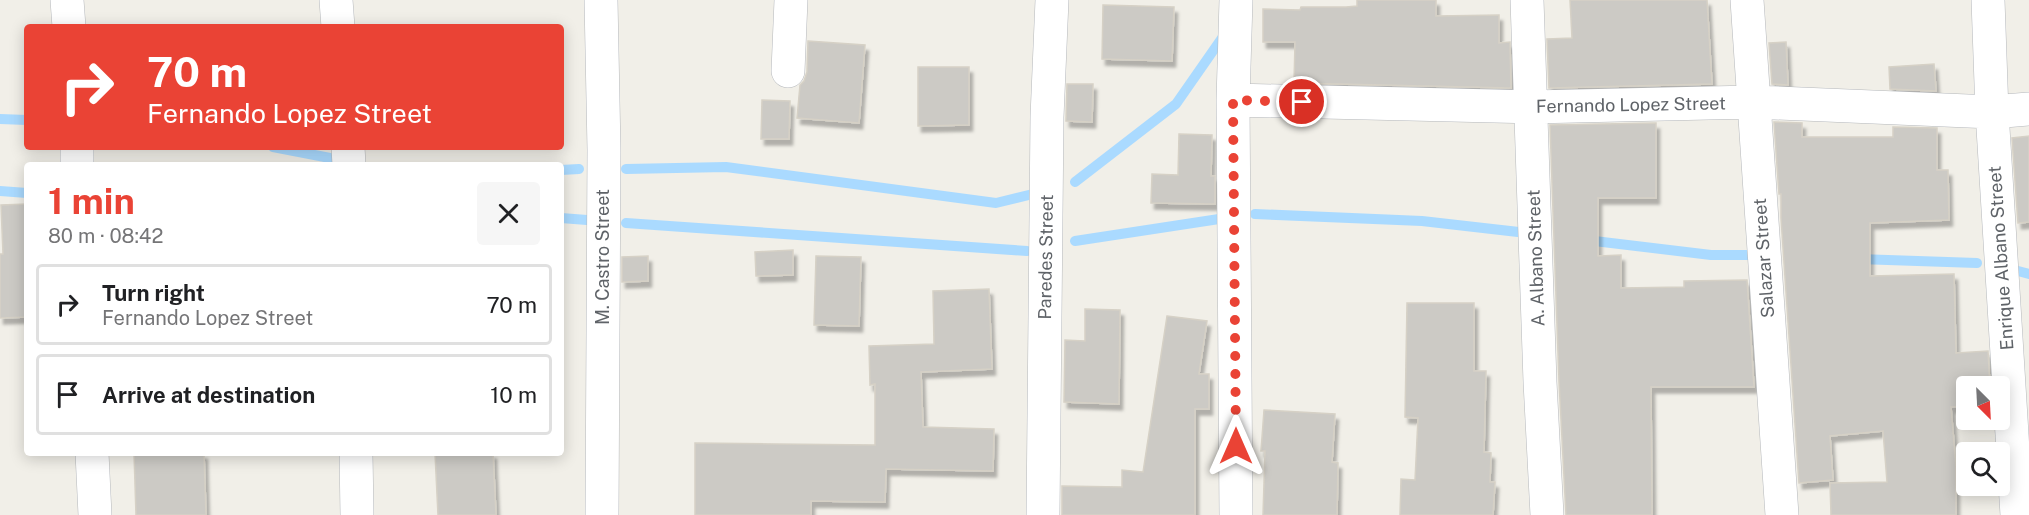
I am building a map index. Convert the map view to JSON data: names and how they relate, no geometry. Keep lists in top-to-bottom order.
{
  "streets": {
    "street": [
      "Fernando Lopez Street",
      "M. Castro Street",
      "Paredes Street",
      "A. Albano Street",
      "Salazar Street",
      "Enrique Albano Street"
    ]
  },
  "crossings": [
    ["Fernando Lopez Street", "A. Albano Street"],
    ["Fernando Lopez Street", "Salazar Street"],
    ["Fernando Lopez Street", "Enrique Albano Street"]
  ],
  "north": "bottom right",
  "page": {
    "turn": ["70 m", "Fernando Lopez Street"],
    "heading": ["1 min", "80 m · 08:42"],
    "list": [
      {
        "name": "Turn right",
        "note": "Fernando Lopez Street",
        "value": "70 m"
      },
      {
        "name": "Arrive at destination",
        "value": "10 m"
      }
    ]
  }
}
